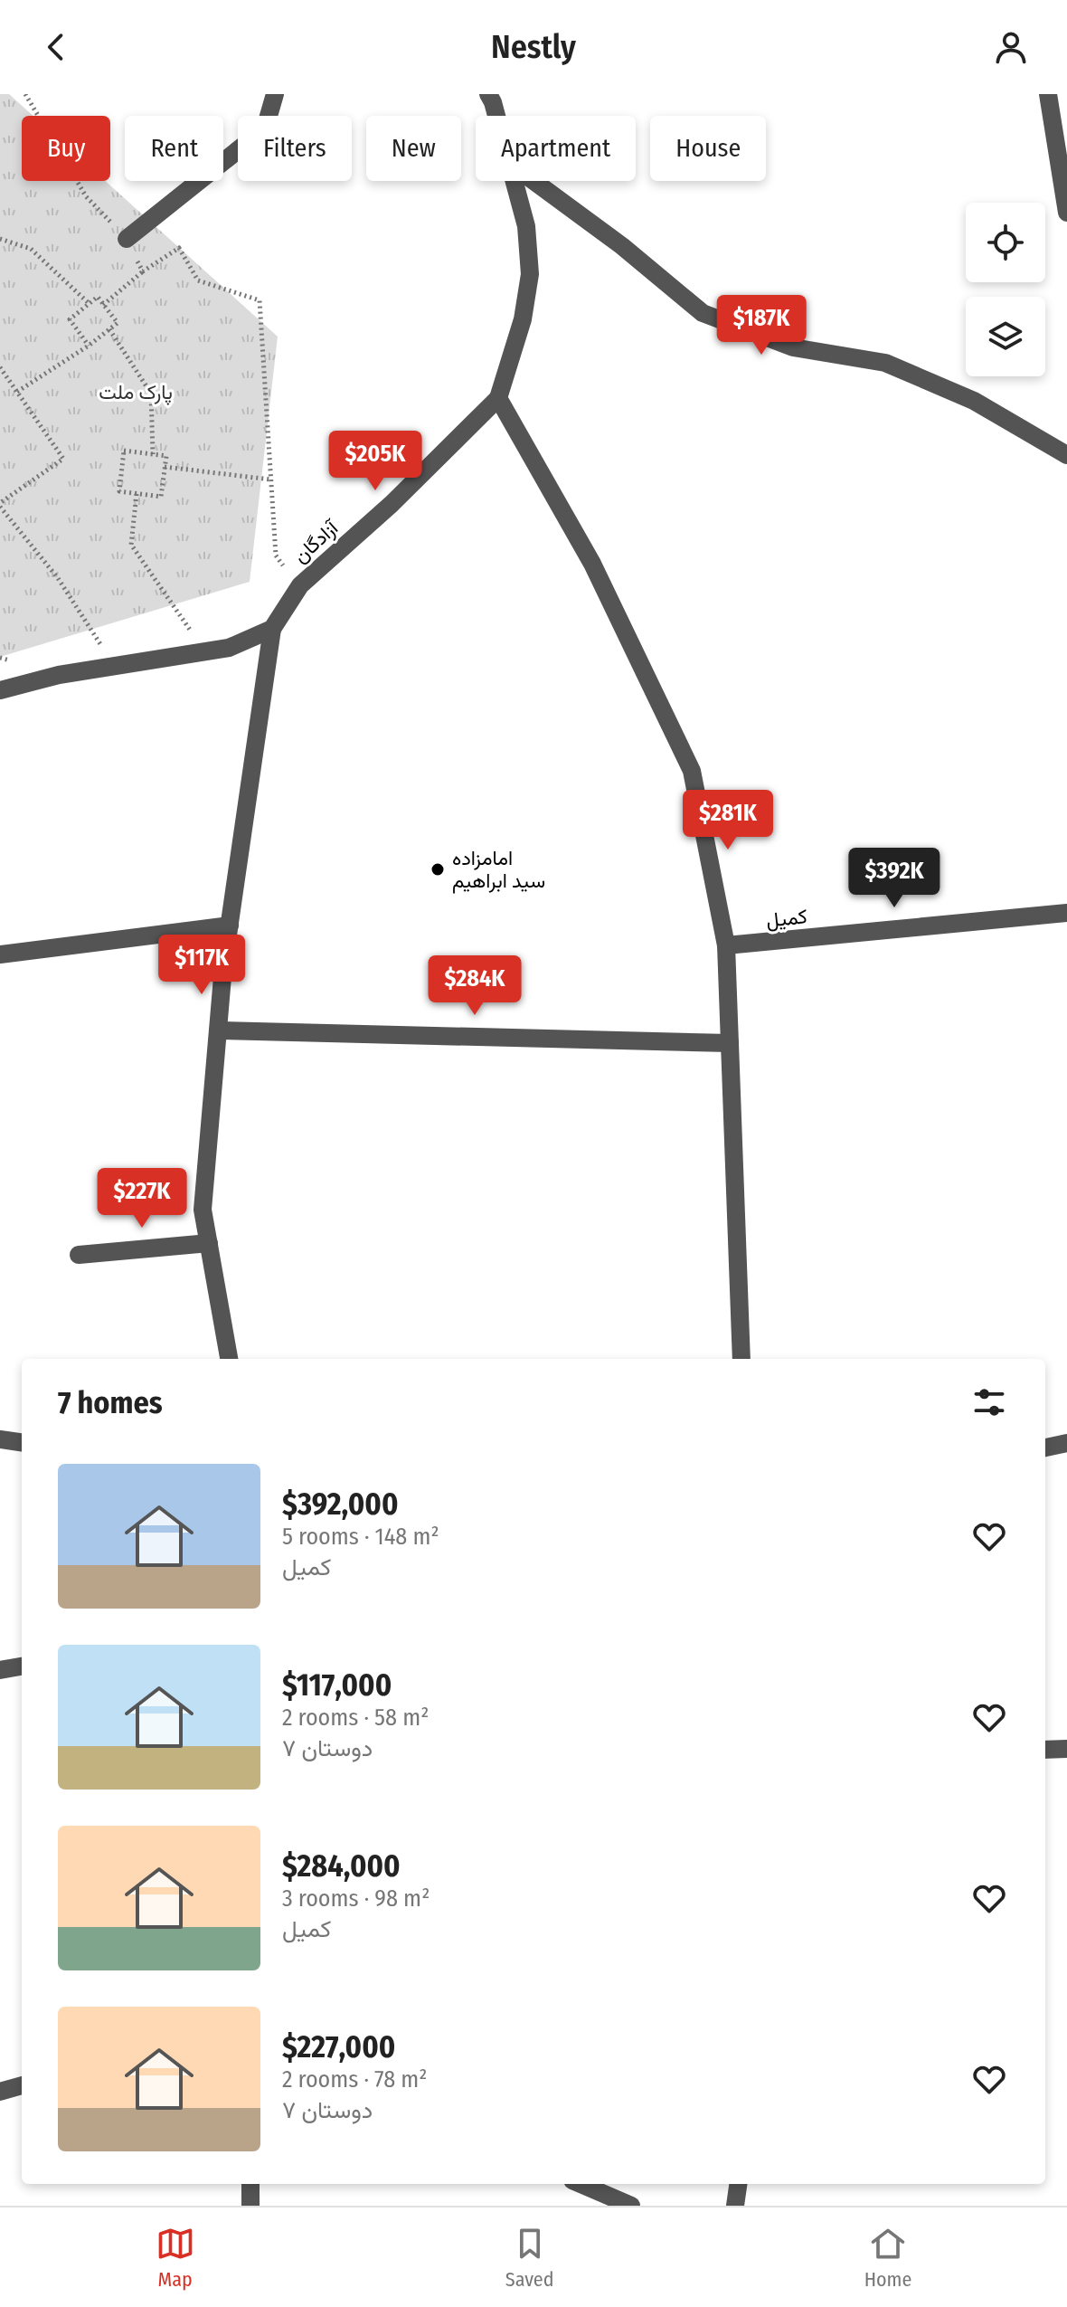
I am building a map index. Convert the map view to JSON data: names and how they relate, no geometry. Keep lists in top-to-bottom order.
{
  "streets": {
    "street": ["آزادگان", "کمیل"]
  },
  "parks": ["پارک ملت"],
  "places": ["امامزاده سید ابراهیم"],
  "page": {
    "header": "Nestly",
    "chip": [
      "Buy",
      "Rent",
      "Filters",
      "New",
      "Apartment",
      "House"
    ],
    "price": [
      "$187K",
      "$205K",
      "$281K",
      "$392K",
      "$117K",
      "$284K",
      "$227K"
    ],
    "heading": "7 homes",
    "list": [
      {
        "name": "$392,000",
        "note": "5 rooms · 148 m² · کمیل"
      },
      {
        "name": "$117,000",
        "note": "2 rooms · 58 m² · دوستان ۷"
      },
      {
        "name": "$284,000",
        "note": "3 rooms · 98 m² · کمیل"
      },
      {
        "name": "$227,000",
        "note": "2 rooms · 78 m² · دوستان ۷"
      }
    ],
    "tabs": ["Map", "Saved", "Home"]
  }
}
